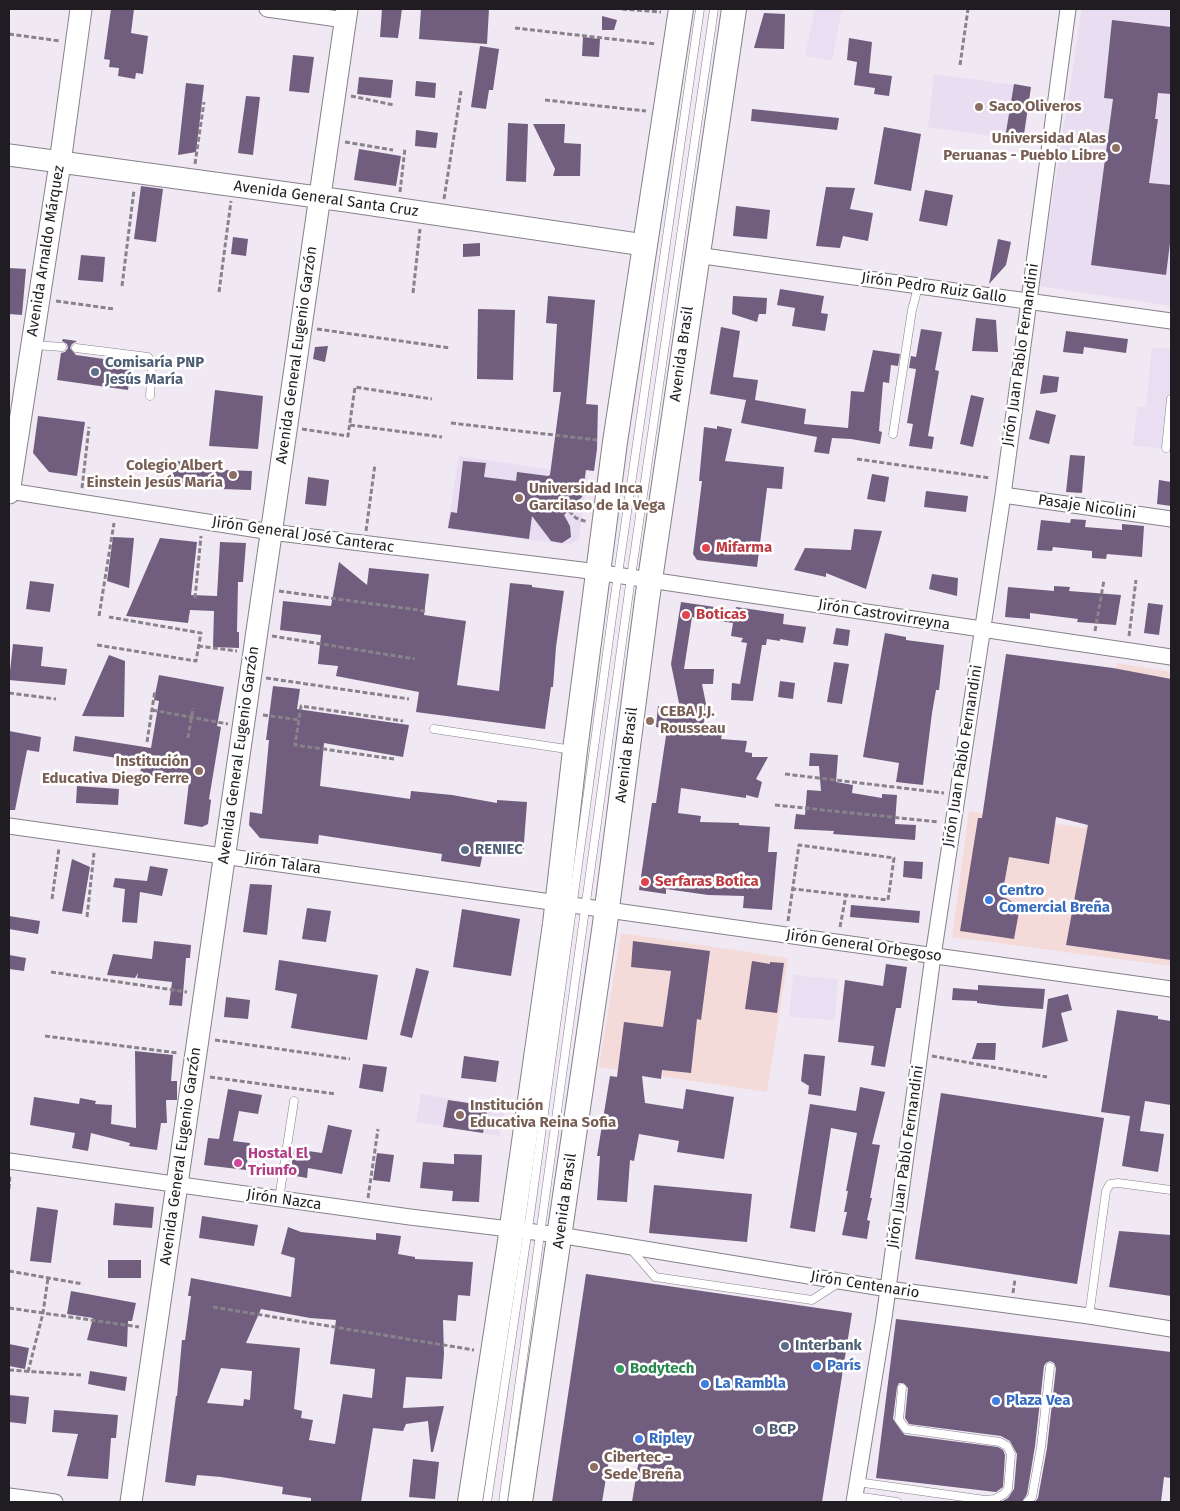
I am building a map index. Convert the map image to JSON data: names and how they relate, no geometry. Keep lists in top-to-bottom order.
{
  "streets": {
    "main road": [
      "Avenida General Santa Cruz",
      "Avenida Arnaldo Márquez",
      "Avenida Brasil",
      "Avenida General Eugenio Garzón"
    ],
    "street": [
      "Jirón Pedro Ruiz Gallo",
      "Jirón Juan Pablo Fernandini",
      "Pasaje Nicolini",
      "Jirón General José Canterac",
      "Jirón Castrovirreyna",
      "Jirón Talara",
      "Jirón General Orbegoso",
      "Jirón Nazca",
      "Jirón Centenario"
    ]
  },
  "crossings": [
    ["Avenida General Santa Cruz", "Avenida Arnaldo Márquez"],
    ["Avenida General Santa Cruz", "Avenida Brasil"],
    ["Avenida General Santa Cruz", "Avenida General Eugenio Garzón"],
    ["Avenida Arnaldo Márquez", "Jirón General José Canterac"],
    ["Jirón Pedro Ruiz Gallo", "Avenida Brasil"],
    ["Jirón Pedro Ruiz Gallo", "Jirón Juan Pablo Fernandini"],
    ["Avenida Brasil", "Jirón General José Canterac"],
    ["Avenida Brasil", "Jirón Castrovirreyna"],
    ["Avenida Brasil", "Jirón Talara"],
    ["Avenida Brasil", "Jirón General Orbegoso"],
    ["Avenida Brasil", "Jirón Nazca"],
    ["Avenida Brasil", "Jirón Centenario"],
    ["Avenida General Eugenio Garzón", "Jirón General José Canterac"],
    ["Avenida General Eugenio Garzón", "Jirón Talara"],
    ["Avenida General Eugenio Garzón", "Jirón Nazca"],
    ["Jirón Juan Pablo Fernandini", "Pasaje Nicolini"],
    ["Jirón Juan Pablo Fernandini", "Jirón Castrovirreyna"],
    ["Jirón Juan Pablo Fernandini", "Jirón General Orbegoso"],
    ["Jirón Juan Pablo Fernandini", "Jirón Centenario"],
    ["Jirón General José Canterac", "Jirón Castrovirreyna"],
    ["Jirón Talara", "Jirón General Orbegoso"],
    ["Jirón Nazca", "Jirón Centenario"]
  ],
  "places": [
    "Saco Oliveros",
    "Universidad Alas Peruanas - Pueblo Libre",
    "Comisaría PNP Jesús María",
    "Colegio Albert Einstein Jesús María",
    "Universidad Inca Garcilaso de la Vega",
    "Mifarma",
    "Boticas",
    "CEBA J.J. Rousseau",
    "Institución Educativa Diego Ferre",
    "RENIEC",
    "Serfaras Botica",
    "Centro Comercial Breña",
    "Institución Educativa Reina Sofia",
    "Hostal El Triunfo",
    "Interbank",
    "París",
    "Bodytech",
    "La Rambla",
    "Plaza Vea",
    "BCP",
    "Ripley",
    "Cibertec - Sede Breña"
  ]
}
